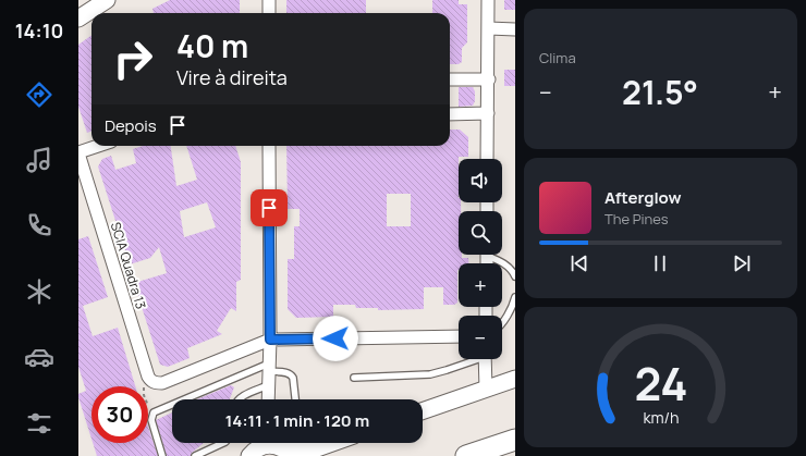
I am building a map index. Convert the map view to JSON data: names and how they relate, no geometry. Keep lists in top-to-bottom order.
{
  "streets": {
    "street": ["SCIA Quadra 13"]
  },
  "page": {
    "tabs": "14:10",
    "tile": "Clima",
    "turn": ["40 m", "Vire à direita"],
    "heat": ["−", "21.5°", "+"],
    "then": "Depois",
    "map_buttons": ["+", "−"],
    "song": ["Afterglow", "The Pines"],
    "limit": "30",
    "trip": "14:11 · 1 min · 120 m",
    "gauge": ["24", "km/h"]
  }
}
